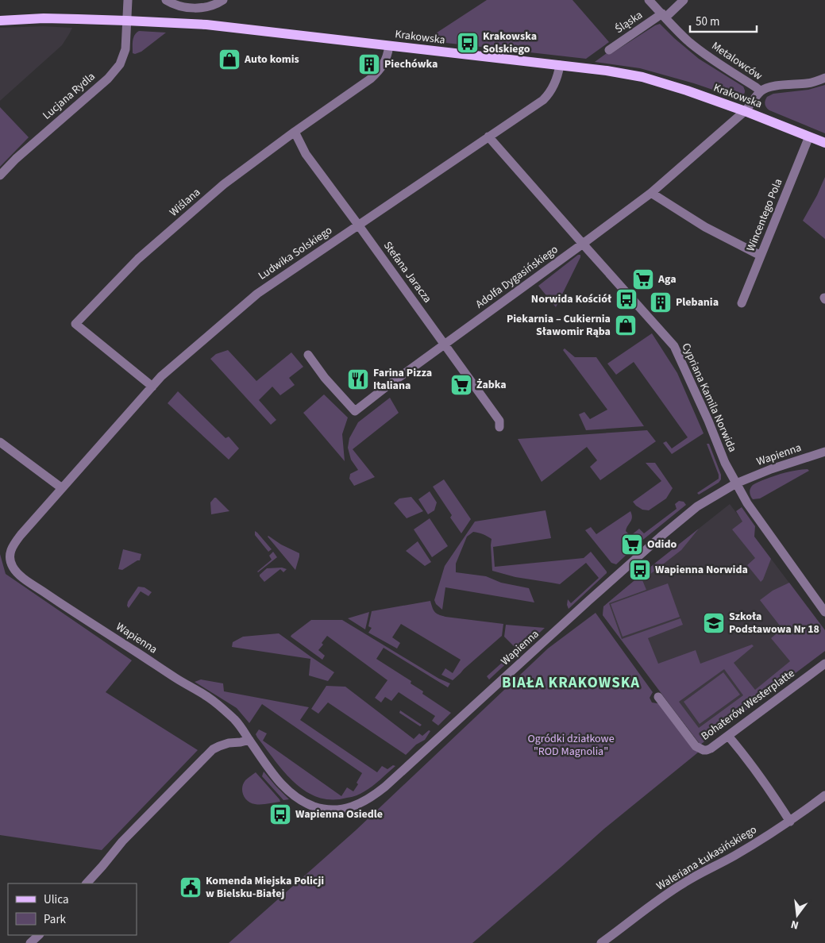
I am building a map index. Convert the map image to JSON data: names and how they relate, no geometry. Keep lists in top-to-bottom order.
{
  "streets": {
    "main road": ["Krakowska"],
    "street": [
      "Śląska",
      "Metalowców",
      "Lucjana Rydla",
      "Wiślana",
      "Wincentego Pola",
      "Ludwika Solskiego",
      "Stefana Jaracza",
      "Adolfa Dygasińskiego",
      "Cypriana Kamila Norwida",
      "Wapienna",
      "Bohaterów Westerplatte",
      "Waleriana Łukasińskiego"
    ]
  },
  "crossings": [
    ["Śląska", "Metalowców"],
    ["Krakowska", "Lucjana Rydla"],
    ["Krakowska", "Wiślana"],
    ["Krakowska", "Wincentego Pola"],
    ["Krakowska", "Ludwika Solskiego"],
    ["Krakowska", "Adolfa Dygasińskiego"],
    ["Metalowców", "Adolfa Dygasińskiego"],
    ["Wiślana", "Ludwika Solskiego"],
    ["Wiślana", "Stefana Jaracza"],
    ["Ludwika Solskiego", "Stefana Jaracza"],
    ["Ludwika Solskiego", "Cypriana Kamila Norwida"],
    ["Ludwika Solskiego", "Wapienna"],
    ["Stefana Jaracza", "Adolfa Dygasińskiego"],
    ["Adolfa Dygasińskiego", "Cypriana Kamila Norwida"],
    ["Cypriana Kamila Norwida", "Wapienna"]
  ],
  "districts": ["BIAŁA KRAKOWSKA"],
  "parks": ["Ogródki działkowe \"ROD Magnolia\""],
  "places": {
    "bus stop": [
      "Krakowska Solskiego",
      "Norwida Kościół",
      "Wapienna Norwida",
      "Wapienna Osiedle"
    ],
    "shop": ["Auto komis", "Piekarnia – Cukiernia Sławomir Rąba"],
    "building": ["Piechówka", "Plebania"],
    "supermarket": ["Aga", "Żabka", "Odido"],
    "restaurant": ["Farina Pizza Italiana"],
    "school or university": ["Szkoła Podstawowa Nr 18"],
    "public building": ["Komenda Miejska Policji w Bielsku-Białej"]
  },
  "legend": ["Ulica", "Park"],
  "scale_bar": "50 m",
  "north": "bottom"
}
